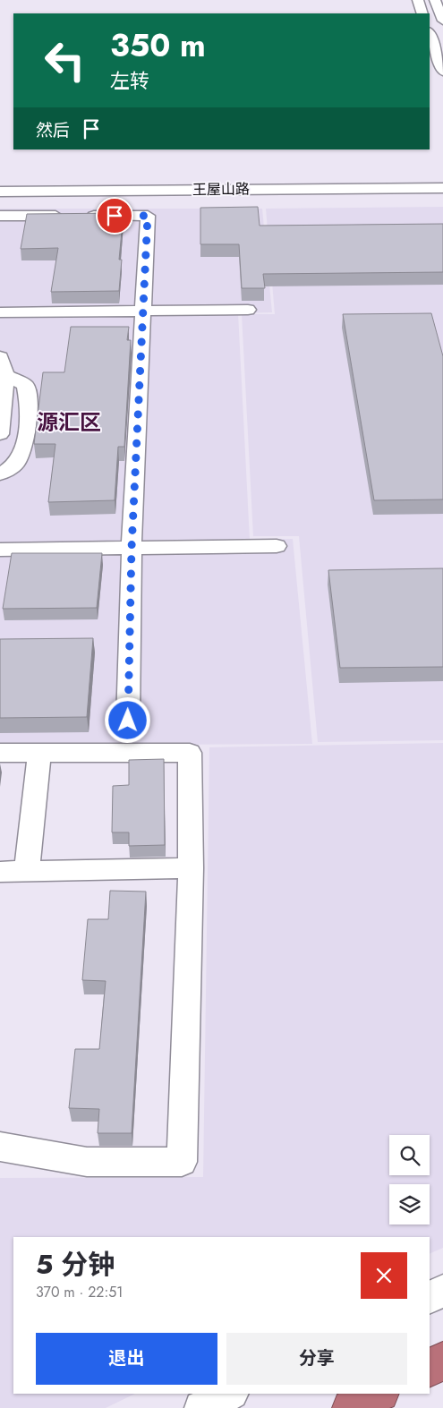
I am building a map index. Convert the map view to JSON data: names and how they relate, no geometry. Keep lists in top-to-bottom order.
{
  "streets": {
    "street": ["王屋山路"]
  },
  "districts": ["源汇区"],
  "page": {
    "turn": ["350 m", "左转"],
    "then": "然后",
    "heading": ["5 分钟", "370 m · 22:51"],
    "buttons": ["退出", "分享"]
  }
}
